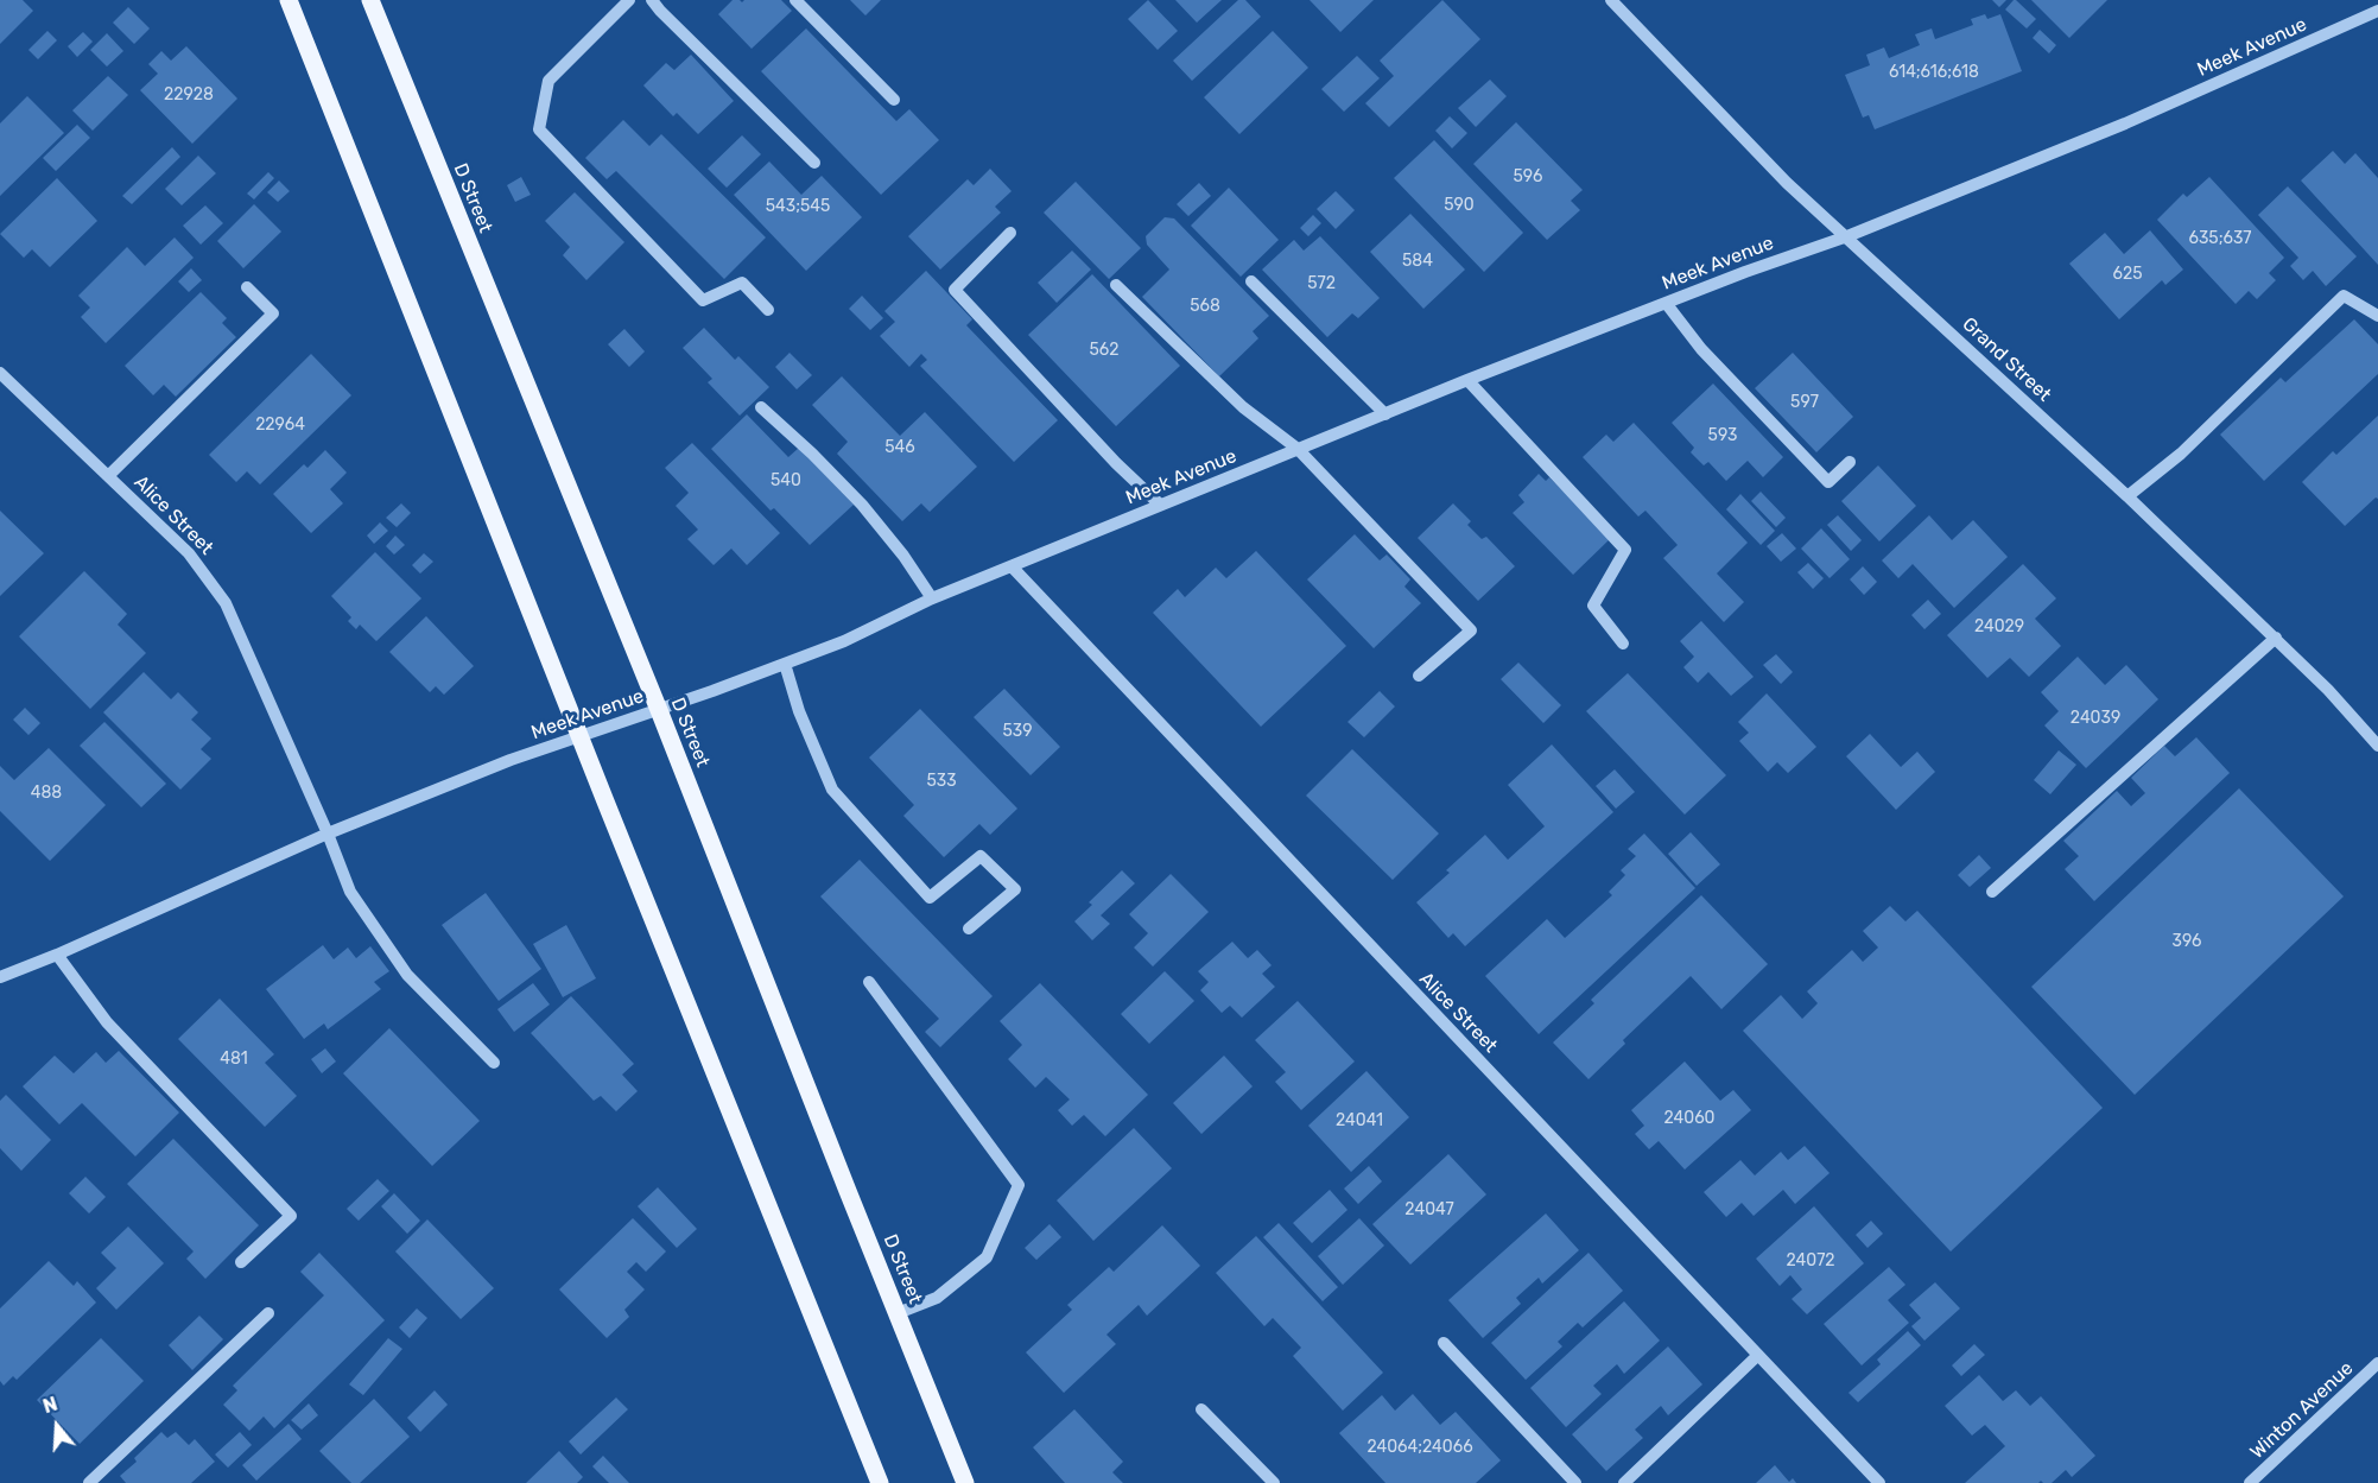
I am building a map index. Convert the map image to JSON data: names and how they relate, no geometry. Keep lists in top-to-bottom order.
{
  "streets": {
    "main road": ["D Street"],
    "street": [
      "Meek Avenue",
      "Grand Street",
      "Alice Street",
      "Winton Avenue"
    ]
  },
  "crossings": [
    ["Meek Avenue", "D Street"],
    ["Meek Avenue", "Grand Street"],
    ["Meek Avenue", "Alice Street"]
  ],
  "house_numbers": [
    "614;616;618",
    "22928",
    "596",
    "590",
    "543;545",
    "635;637",
    "584",
    "625",
    "572",
    "568",
    "562",
    "597",
    "22964",
    "593",
    "546",
    "540",
    "24029",
    "24039",
    "539",
    "533",
    "488",
    "396",
    "481",
    "24060",
    "24041",
    "24047",
    "24072",
    "24064;24066"
  ],
  "north": "top"
}
